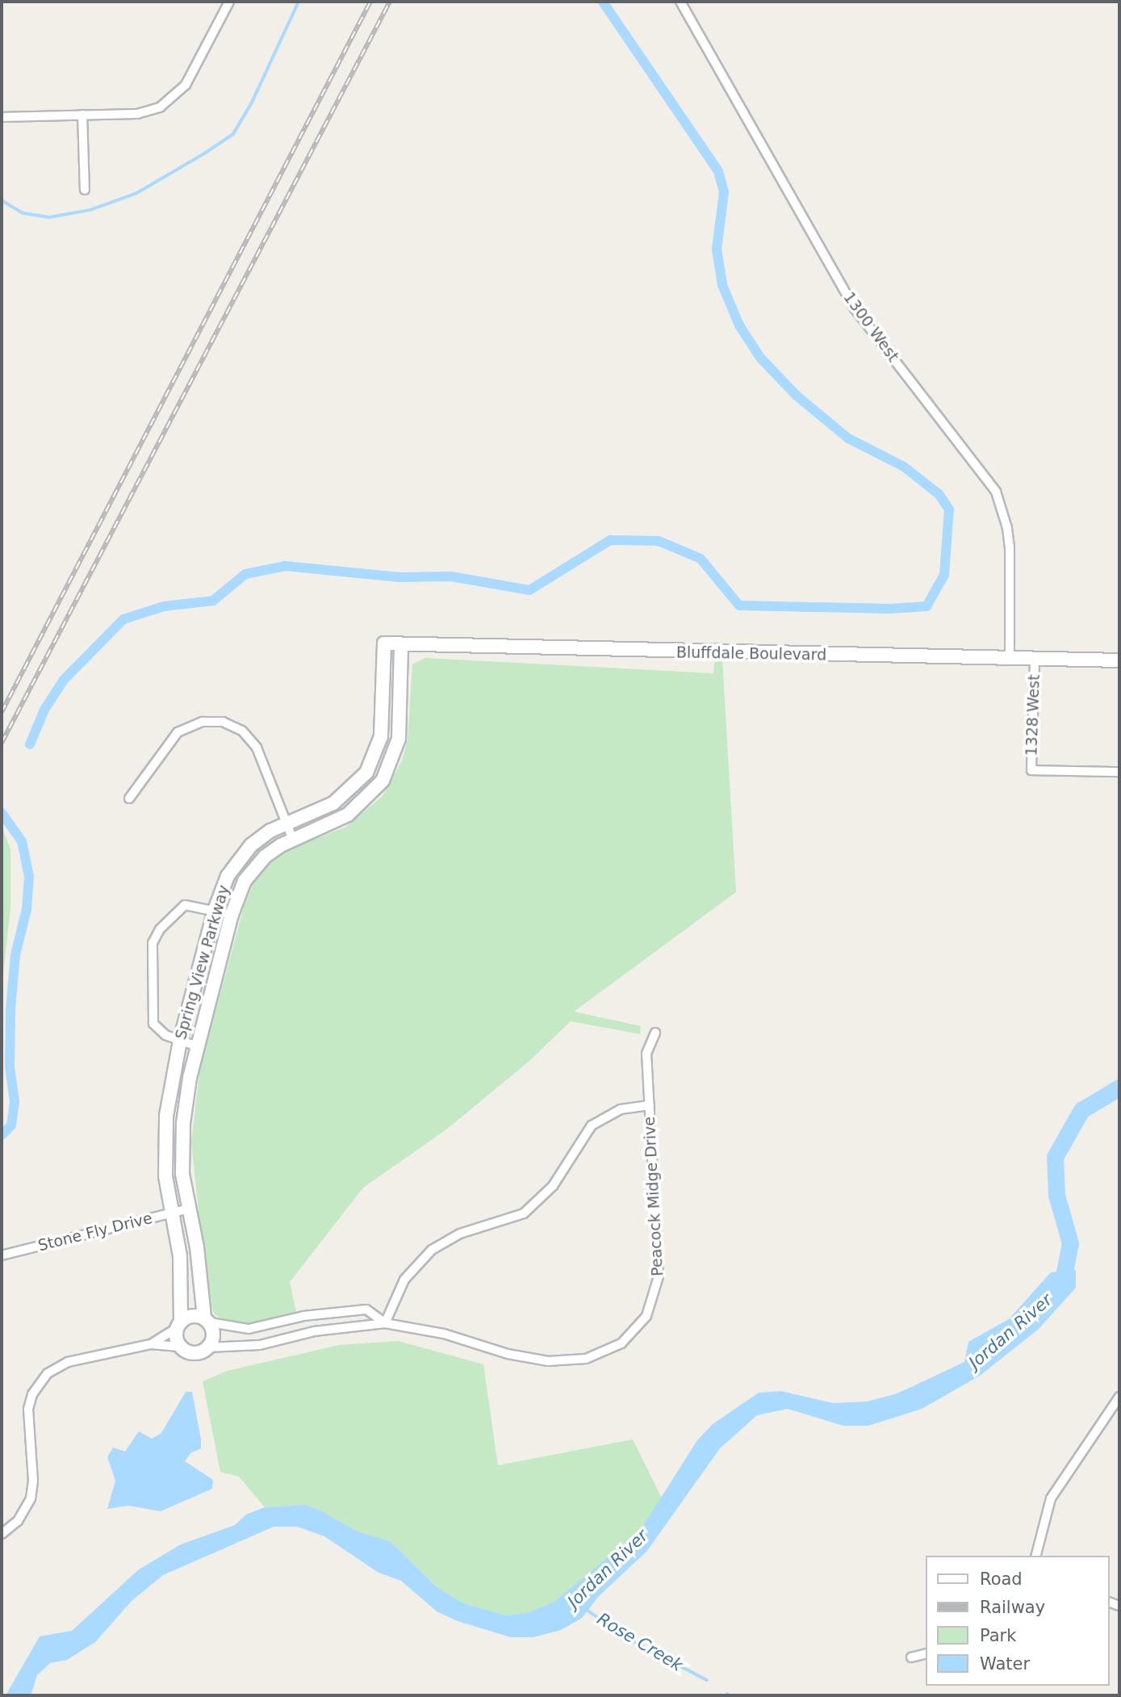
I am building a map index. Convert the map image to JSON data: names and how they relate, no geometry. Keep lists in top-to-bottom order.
{
  "streets": {
    "street": [
      "1300 West",
      "Bluffdale Boulevard",
      "1328 West",
      "Spring View Parkway",
      "Peacock Midge Drive",
      "Stone Fly Drive"
    ]
  },
  "crossings": [
    ["1300 West", "Bluffdale Boulevard"],
    ["Bluffdale Boulevard", "1328 West"],
    ["Bluffdale Boulevard", "Spring View Parkway"],
    ["Spring View Parkway", "Peacock Midge Drive"],
    ["Spring View Parkway", "Stone Fly Drive"]
  ],
  "water": ["Jordan River", "Rose Creek"],
  "legend": [
    "Road",
    "Railway",
    "Park",
    "Water"
  ]
}
